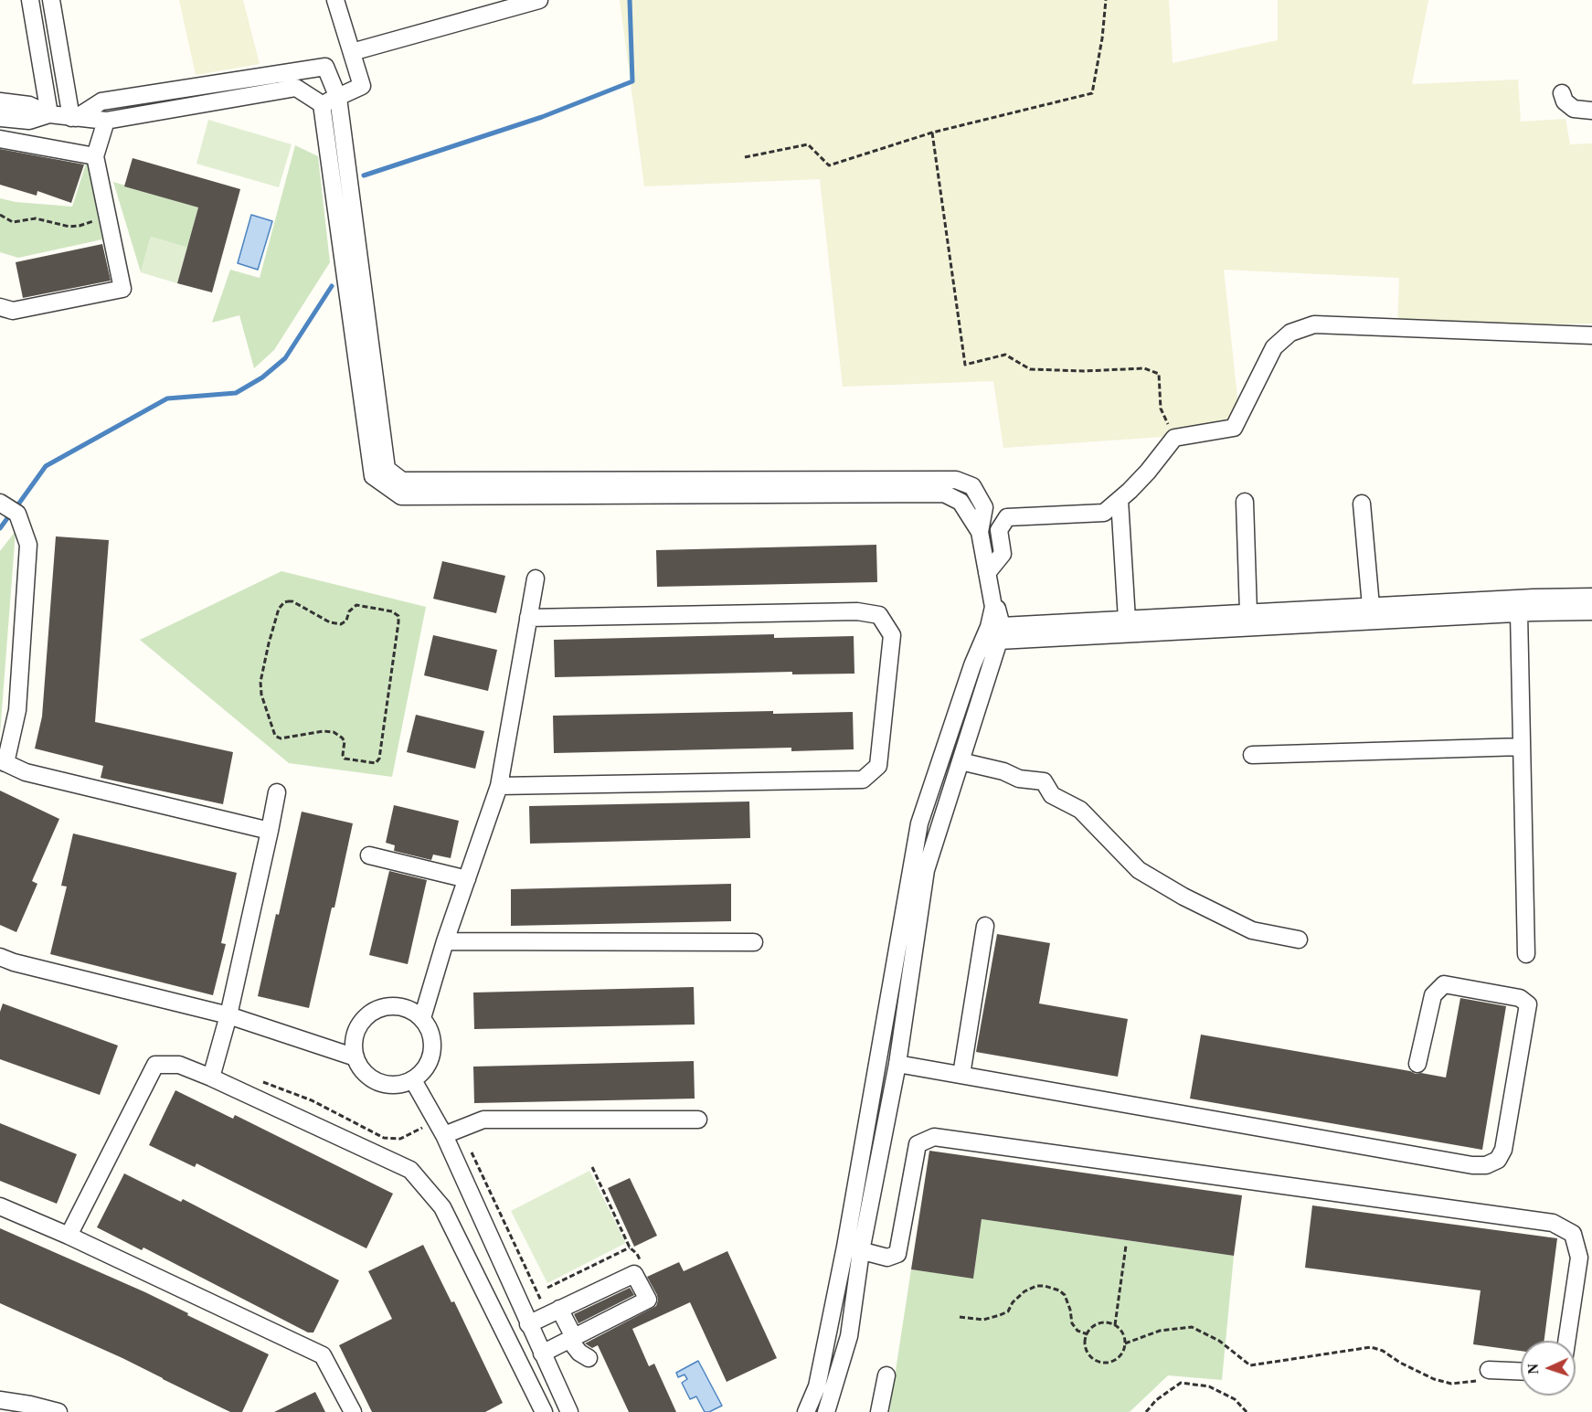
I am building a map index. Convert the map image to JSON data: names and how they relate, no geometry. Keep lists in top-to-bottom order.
{
  "north": "left"
}
